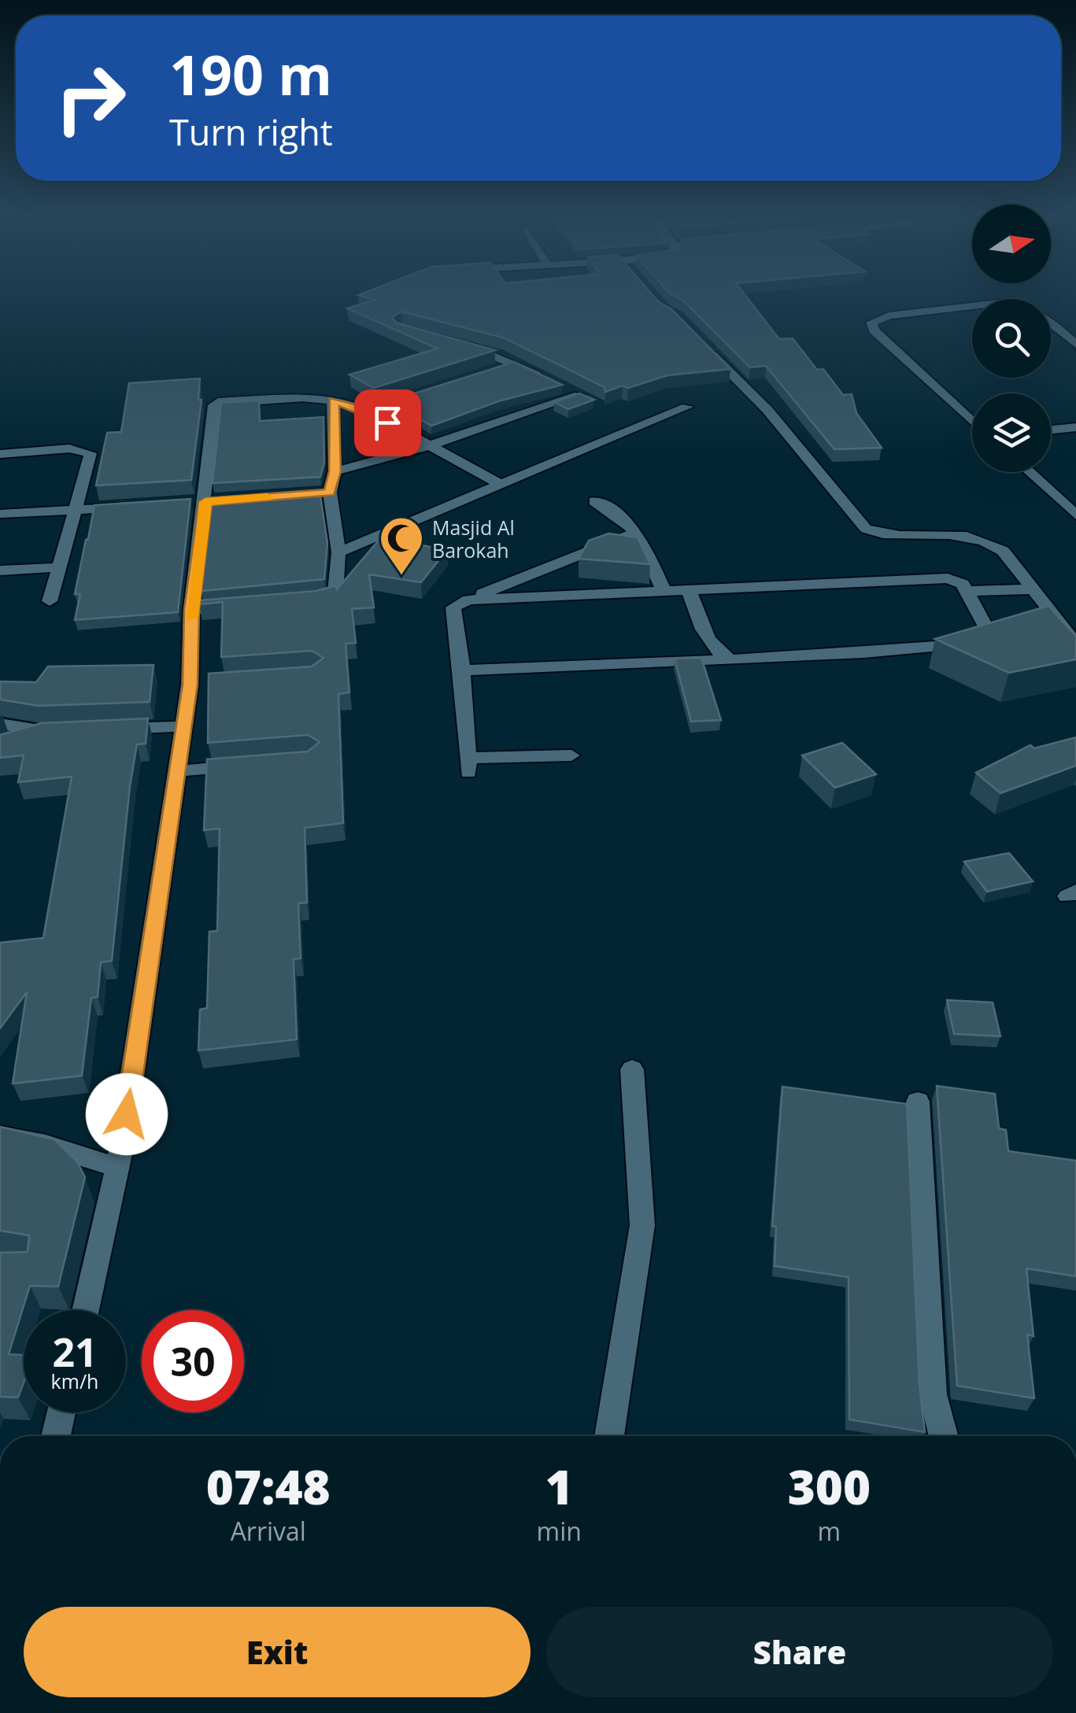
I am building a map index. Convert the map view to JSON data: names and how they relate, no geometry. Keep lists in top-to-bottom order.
{
  "places": {
    "mosque": ["Masjid Al Barokah"]
  },
  "north": "right",
  "page": {
    "turn": ["190 m", "Turn right"],
    "speed": "21 km/h",
    "limit": "30",
    "eta": [
      "07:48",
      "Arrival",
      "1",
      "min",
      "300",
      "m"
    ],
    "buttons": ["Exit", "Share"]
  }
}
